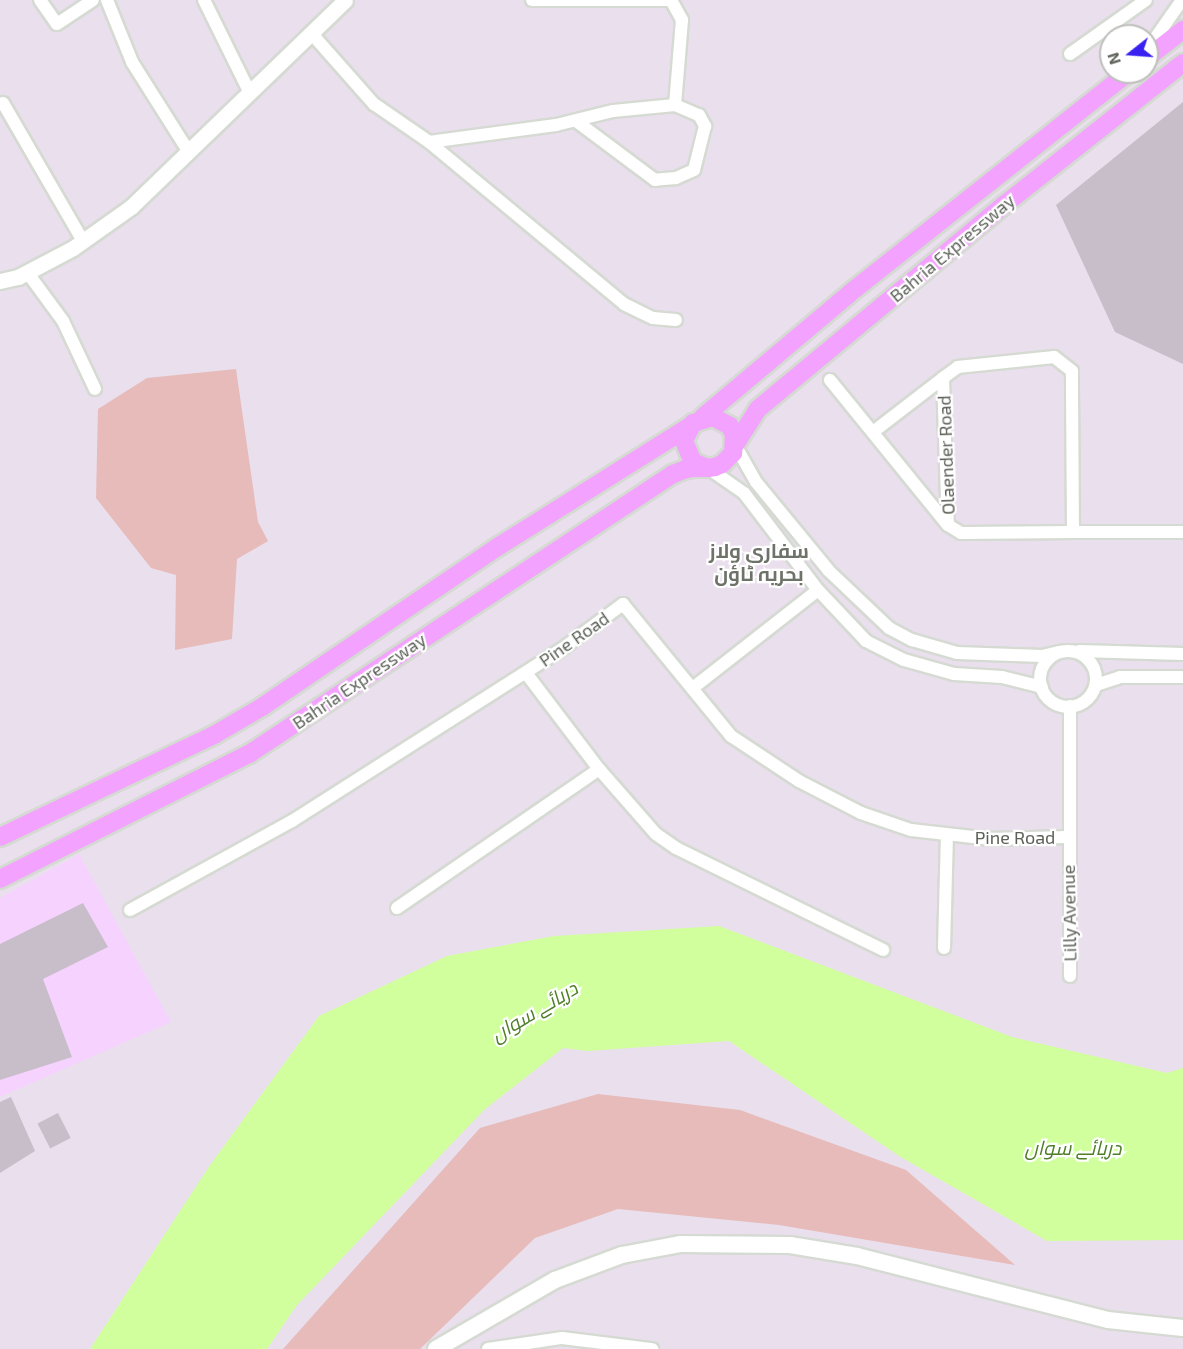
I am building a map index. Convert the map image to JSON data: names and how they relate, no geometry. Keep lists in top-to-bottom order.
{
  "streets": {
    "main road": ["Bahria Expressway"],
    "street": ["Olaender Road", "Pine Road", "Lilly Avenue"]
  },
  "crossings": [
    ["Pine Road", "Lilly Avenue"]
  ],
  "districts": ["سفاری ولاز بحریہ ٹاؤن"],
  "water": ["دریائے سواں"],
  "north": "left"
}
